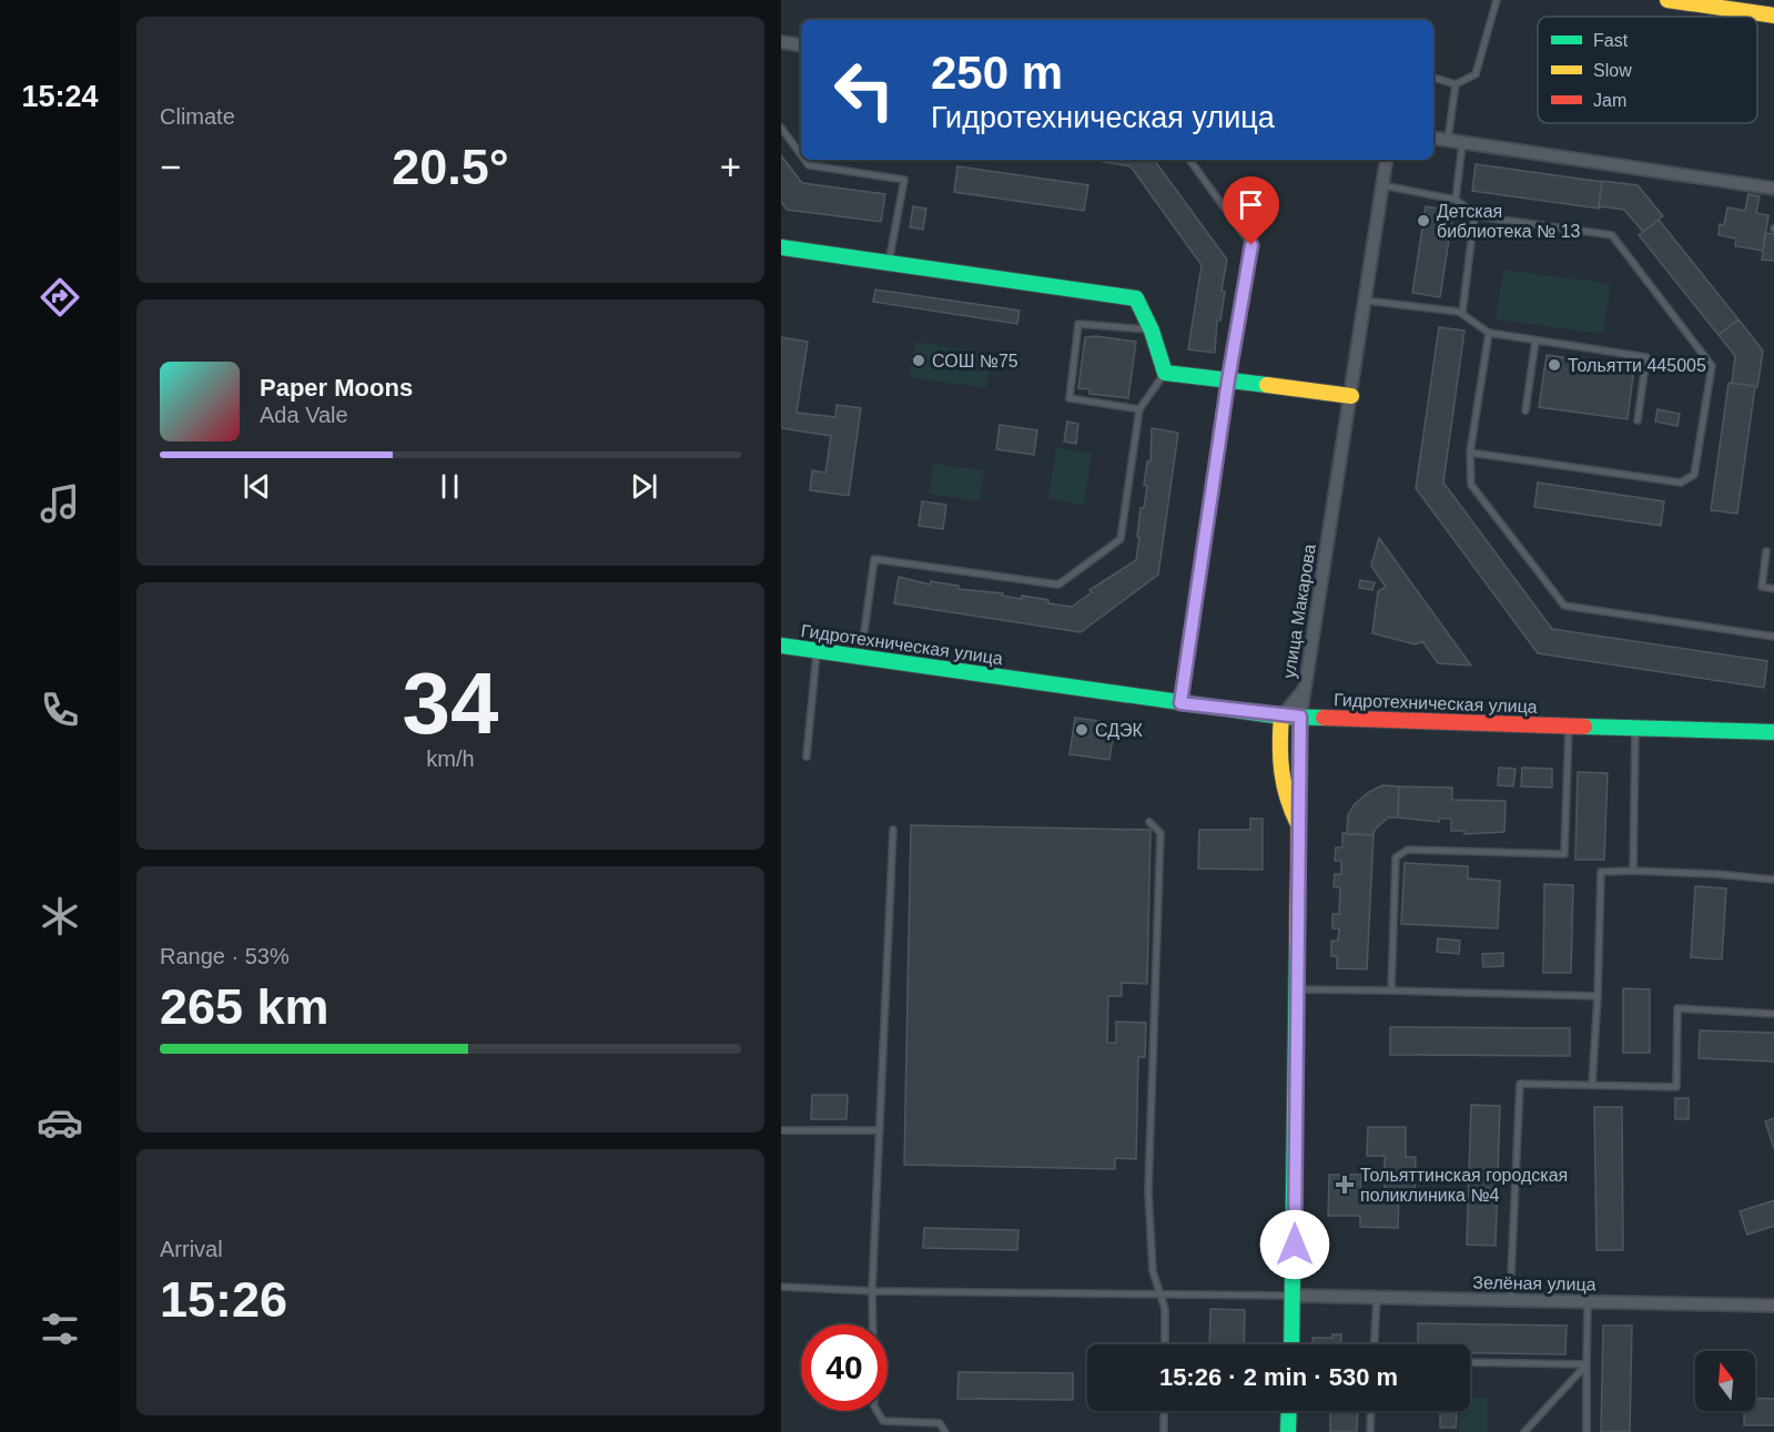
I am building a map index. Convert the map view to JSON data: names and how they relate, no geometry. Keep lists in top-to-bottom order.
{
  "streets": {
    "street": ["улица Макарова", "Гидротехническая улица", "Зелёная улица"]
  },
  "crossings": [
    ["улица Макарова", "Гидротехническая улица"],
    ["улица Макарова", "Зелёная улица"]
  ],
  "places": {
    "other": [
      "Детская библиотека № 13",
      "СОШ №75",
      "Тольятти 445005",
      "СДЭК"
    ],
    "health": ["Тольяттинская городская поликлиника №4"]
  },
  "legend": ["Fast", "Slow", "Jam"],
  "north": "top",
  "page": {
    "tabs": "15:24",
    "tile": [
      "Climate",
      ["34", "km/h"],
      ["Range · 53%", "265 km"],
      ["Arrival", "15:26"]
    ],
    "turn": ["250 m", "Гидротехническая улица"],
    "heat": ["−", "20.5°", "+"],
    "song": ["Paper Moons", "Ada Vale"],
    "limit": "40",
    "trip": "15:26 · 2 min · 530 m"
  }
}
